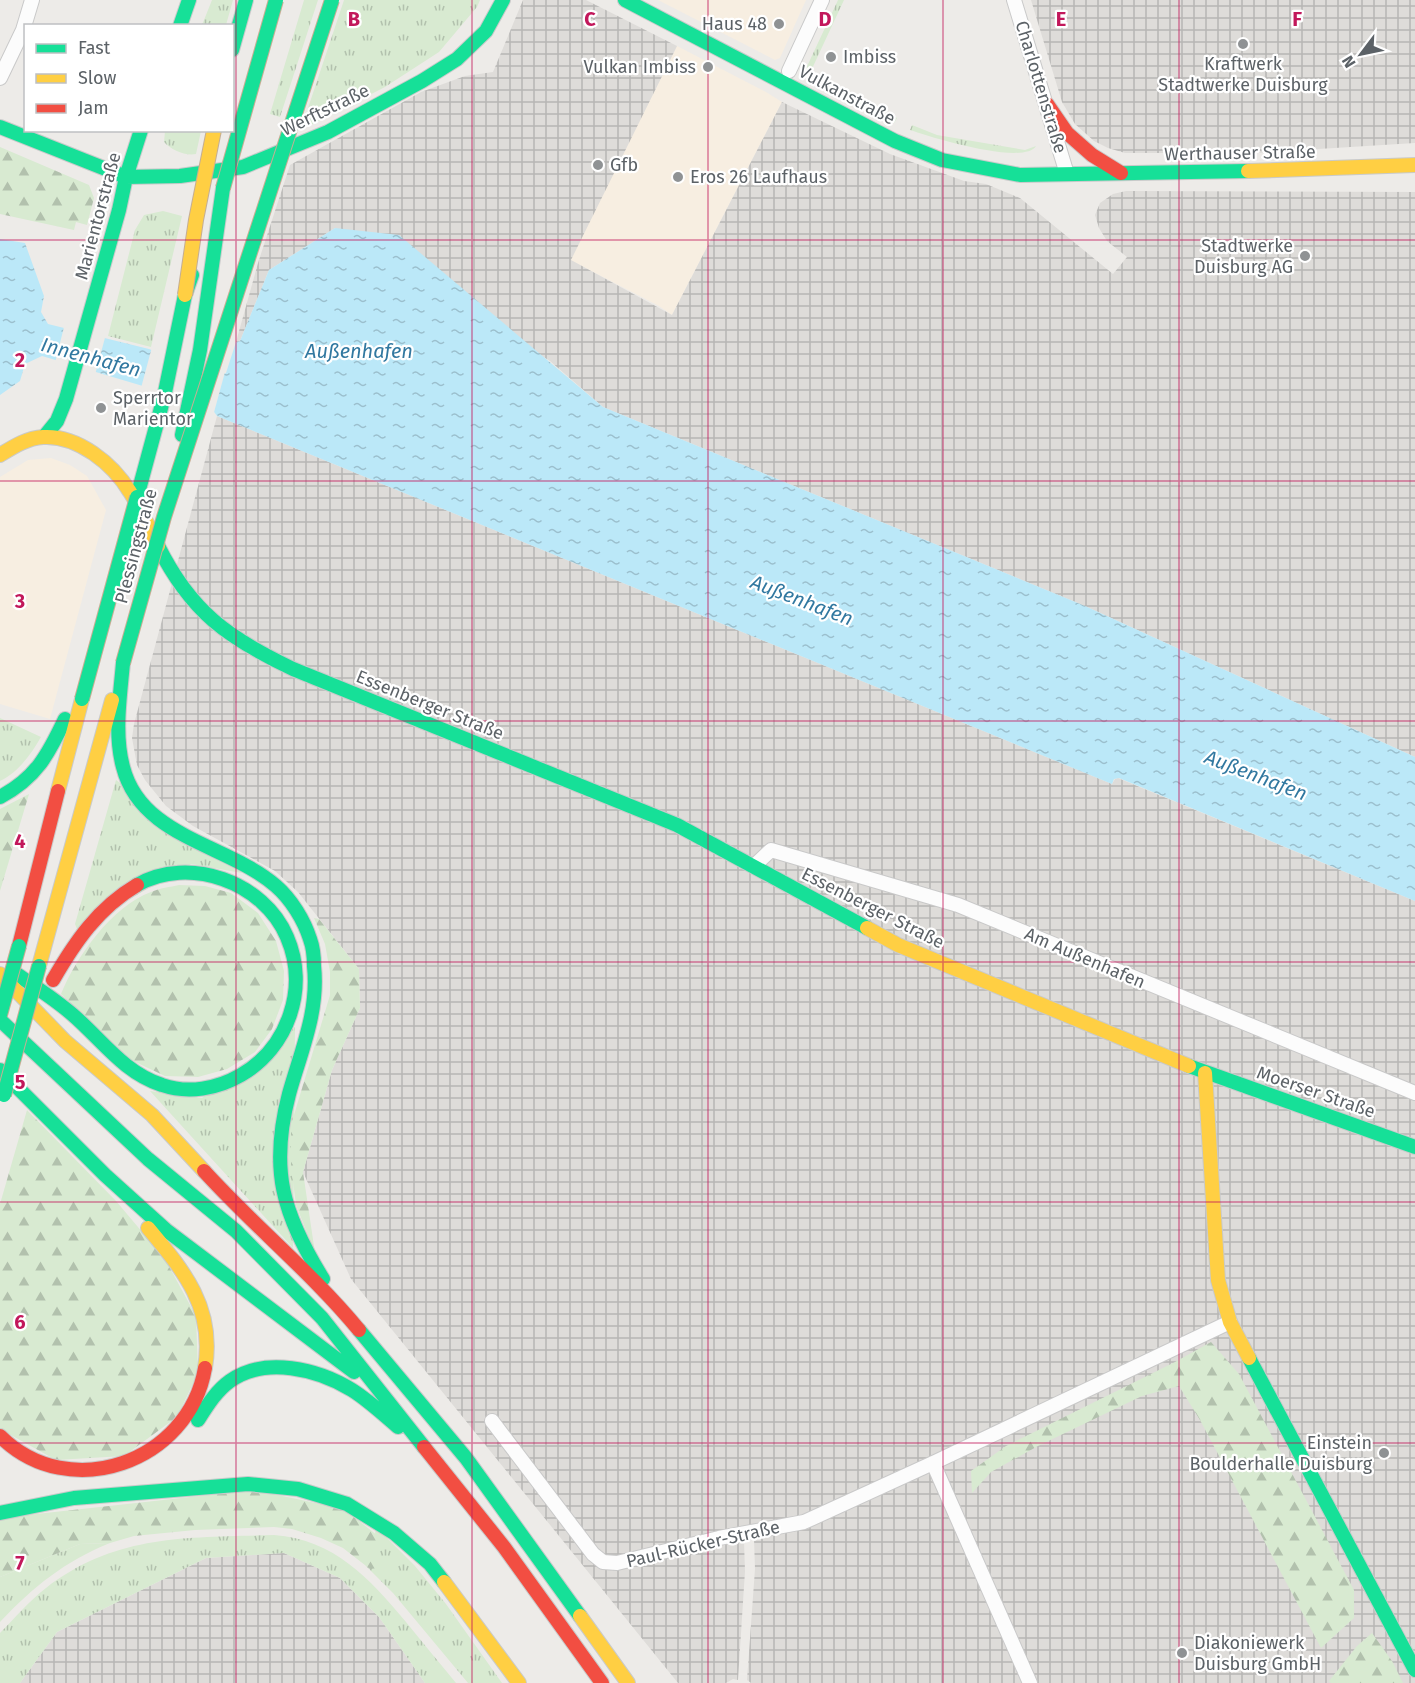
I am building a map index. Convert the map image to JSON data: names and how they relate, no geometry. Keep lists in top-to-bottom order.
{
  "streets": {
    "main road": [
      "Vulkanstraße",
      "Werftstraße",
      "Werthauser Straße",
      "Marientorstraße",
      "Plessingstraße",
      "Essenberger Straße",
      "Moerser Straße"
    ],
    "street": ["Charlottenstraße", "Am Außenhafen", "Paul-Rücker-Straße"]
  },
  "crossings": [
    ["Charlottenstraße", "Vulkanstraße"],
    ["Charlottenstraße", "Werthauser Straße"],
    ["Vulkanstraße", "Werthauser Straße"],
    ["Werftstraße", "Marientorstraße"],
    ["Marientorstraße", "Essenberger Straße"],
    ["Essenberger Straße", "Am Außenhafen"],
    ["Essenberger Straße", "Moerser Straße"]
  ],
  "water": ["Außenhafen", "Innenhafen"],
  "places": [
    "Haus 48",
    "Kraftwerk Stadtwerke Duisburg",
    "Imbiss",
    "Vulkan Imbiss",
    "Gfb",
    "Eros 26 Laufhaus",
    "Stadtwerke Duisburg AG",
    "Sperrtor Marientor",
    "Einstein Boulderhalle Duisburg",
    "Diakoniewerk Duisburg GmbH"
  ],
  "legend": ["Fast", "Slow", "Jam"],
  "north": "bottom left",
  "grid": {
    "columns": [
      "B",
      "C",
      "D",
      "E",
      "F"
    ],
    "rows": [
      "2",
      "3",
      "4",
      "5",
      "6",
      "7"
    ]
  }
}
